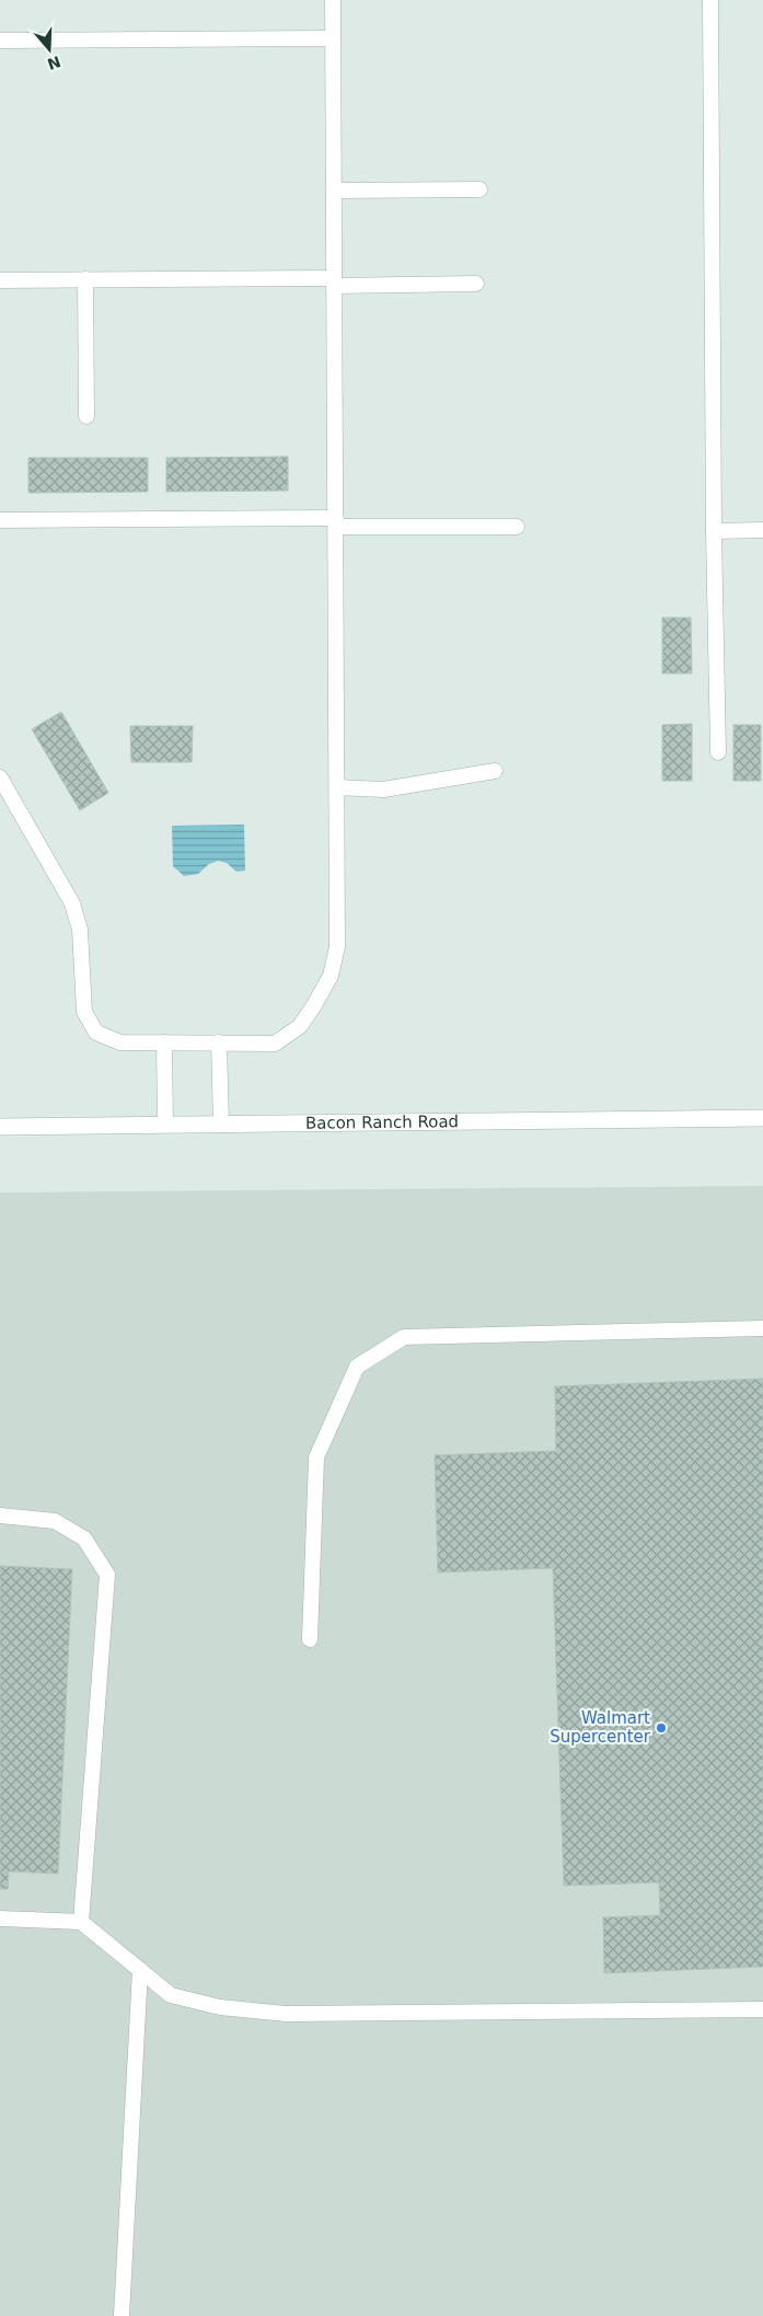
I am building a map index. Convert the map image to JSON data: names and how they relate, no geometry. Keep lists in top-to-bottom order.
{
  "streets": {
    "street": ["Bacon Ranch Road"]
  },
  "places": ["Walmart Supercenter"],
  "north": "bottom"
}
